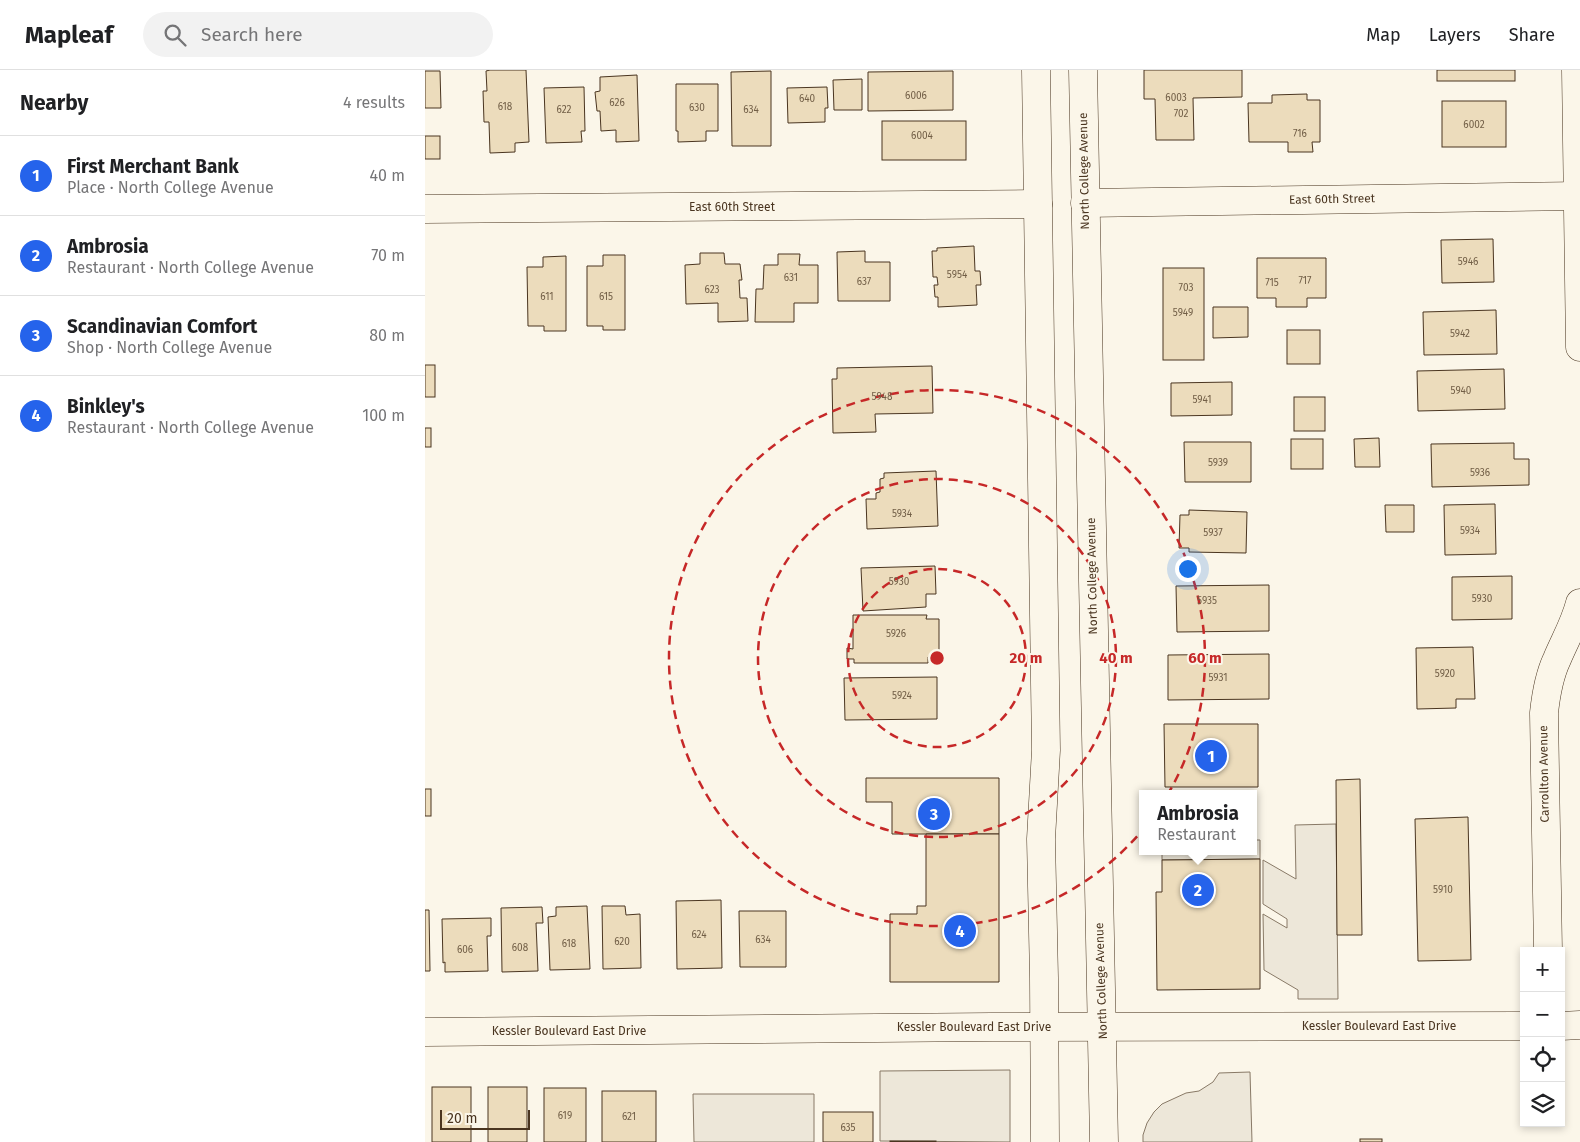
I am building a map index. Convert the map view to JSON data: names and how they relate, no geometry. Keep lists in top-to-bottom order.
{
  "streets": {
    "main road": [
      "North College Avenue",
      "East 60th Street",
      "Carrollton Avenue",
      "Kessler Boulevard East Drive"
    ]
  },
  "crossings": [
    ["North College Avenue", "East 60th Street"],
    ["North College Avenue", "Kessler Boulevard East Drive"]
  ],
  "house_numbers": [
    "6006",
    "6003",
    "640",
    "626",
    "618",
    "630",
    "622",
    "634",
    "702",
    "6002",
    "716",
    "6004",
    "5946",
    "5954",
    "631",
    "717",
    "637",
    "715",
    "703",
    "623",
    "611",
    "615",
    "5949",
    "5942",
    "5940",
    "5948",
    "5941",
    "5939",
    "5936",
    "5934",
    "5934",
    "5937",
    "5930",
    "5930",
    "5935",
    "5926",
    "5920",
    "5931",
    "5924",
    "5910",
    "624",
    "634",
    "620",
    "618",
    "608",
    "606",
    "619",
    "621",
    "635"
  ],
  "scale_bar": "20 m",
  "page": {
    "header": "Mapleaf",
    "search": "Search here",
    "nav": ["Map", "Layers", "Share"],
    "heading": ["Nearby", "4 results"],
    "list": [
      {
        "mark": "1",
        "name": "First Merchant Bank",
        "note": "Place · North College Avenue",
        "value": "40 m"
      },
      {
        "mark": "2",
        "name": "Ambrosia",
        "note": "Restaurant · North College Avenue",
        "value": "70 m"
      },
      {
        "mark": "3",
        "name": "Scandinavian Comfort",
        "note": "Shop · North College Avenue",
        "value": "80 m"
      },
      {
        "mark": "4",
        "name": "Binkley's",
        "note": "Restaurant · North College Avenue",
        "value": "100 m"
      }
    ],
    "pins": [
      "1",
      "3",
      "2",
      "4"
    ],
    "popup": ["Ambrosia", "Restaurant"],
    "map_buttons": ["+", "−"],
    "scale": "20 m"
  },
  "rings": ["20 m", "40 m", "60 m"]
}
